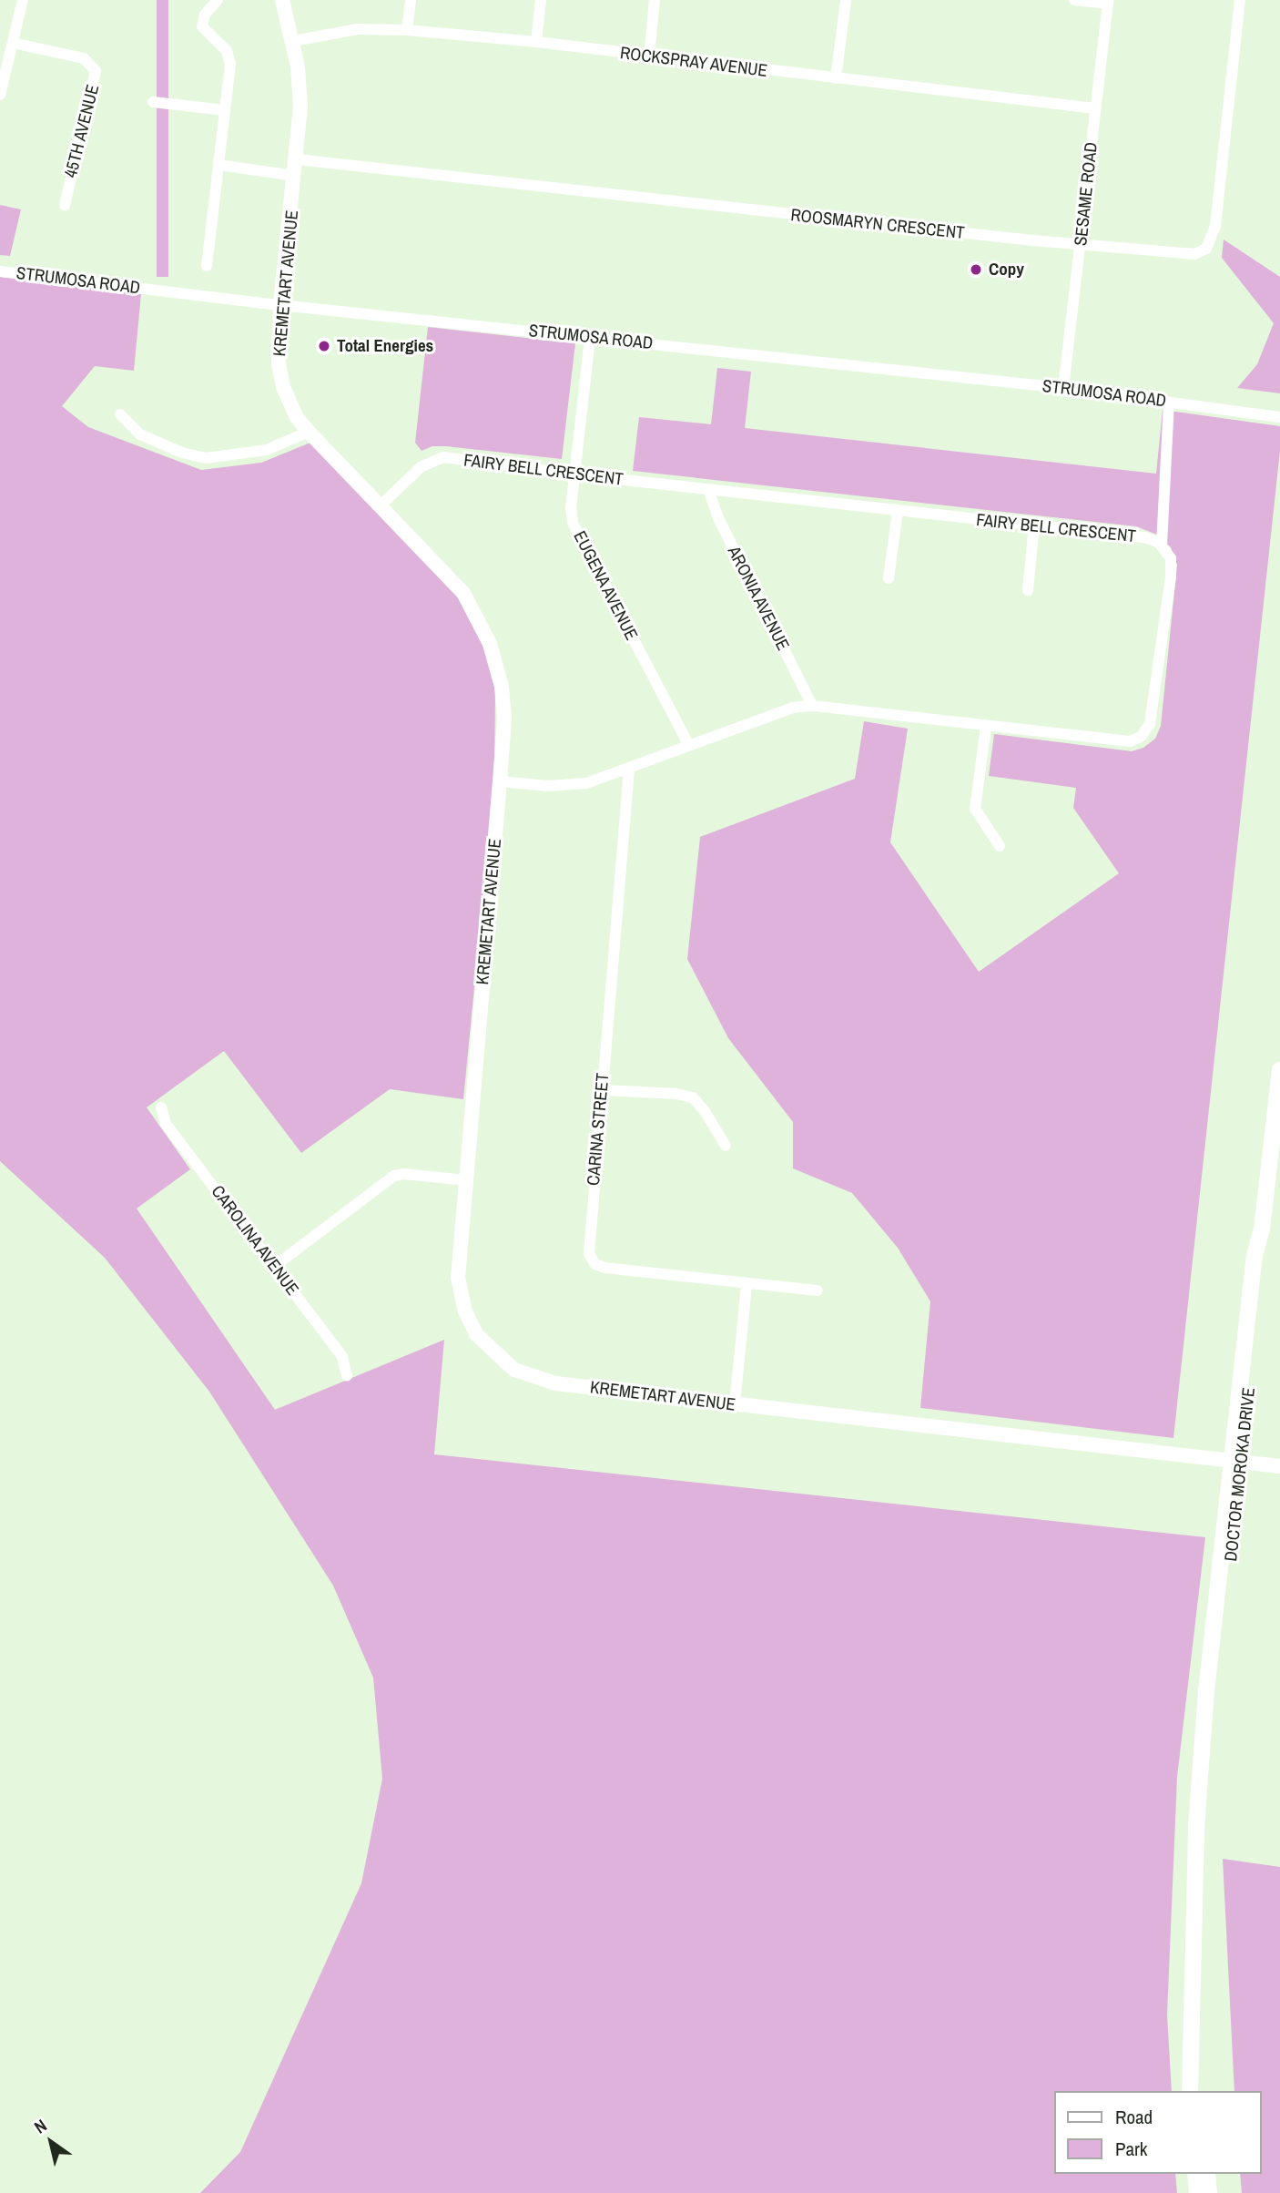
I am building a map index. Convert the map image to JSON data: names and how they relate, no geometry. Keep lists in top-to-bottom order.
{
  "streets": {
    "main road": ["DOCTOR MOROKA DRIVE"],
    "street": [
      "ROCKSPRAY AVENUE",
      "45TH AVENUE",
      "SESAME ROAD",
      "ROOSMARYN CRESCENT",
      "STRUMOSA ROAD",
      "KREMETART AVENUE",
      "FAIRY BELL CRESCENT",
      "EUGENA AVENUE",
      "ARONIA AVENUE",
      "CARINA STREET",
      "CAROLINA AVENUE"
    ]
  },
  "crossings": [
    ["ROCKSPRAY AVENUE", "SESAME ROAD"],
    ["ROCKSPRAY AVENUE", "KREMETART AVENUE"],
    ["SESAME ROAD", "ROOSMARYN CRESCENT"],
    ["SESAME ROAD", "STRUMOSA ROAD"],
    ["ROOSMARYN CRESCENT", "KREMETART AVENUE"],
    ["STRUMOSA ROAD", "KREMETART AVENUE"],
    ["STRUMOSA ROAD", "EUGENA AVENUE"],
    ["KREMETART AVENUE", "FAIRY BELL CRESCENT"],
    ["KREMETART AVENUE", "DOCTOR MOROKA DRIVE"],
    ["FAIRY BELL CRESCENT", "EUGENA AVENUE"],
    ["FAIRY BELL CRESCENT", "ARONIA AVENUE"]
  ],
  "places": ["Copy", "Total Energies"],
  "legend": ["Road", "Park"],
  "north": "top left"
}
